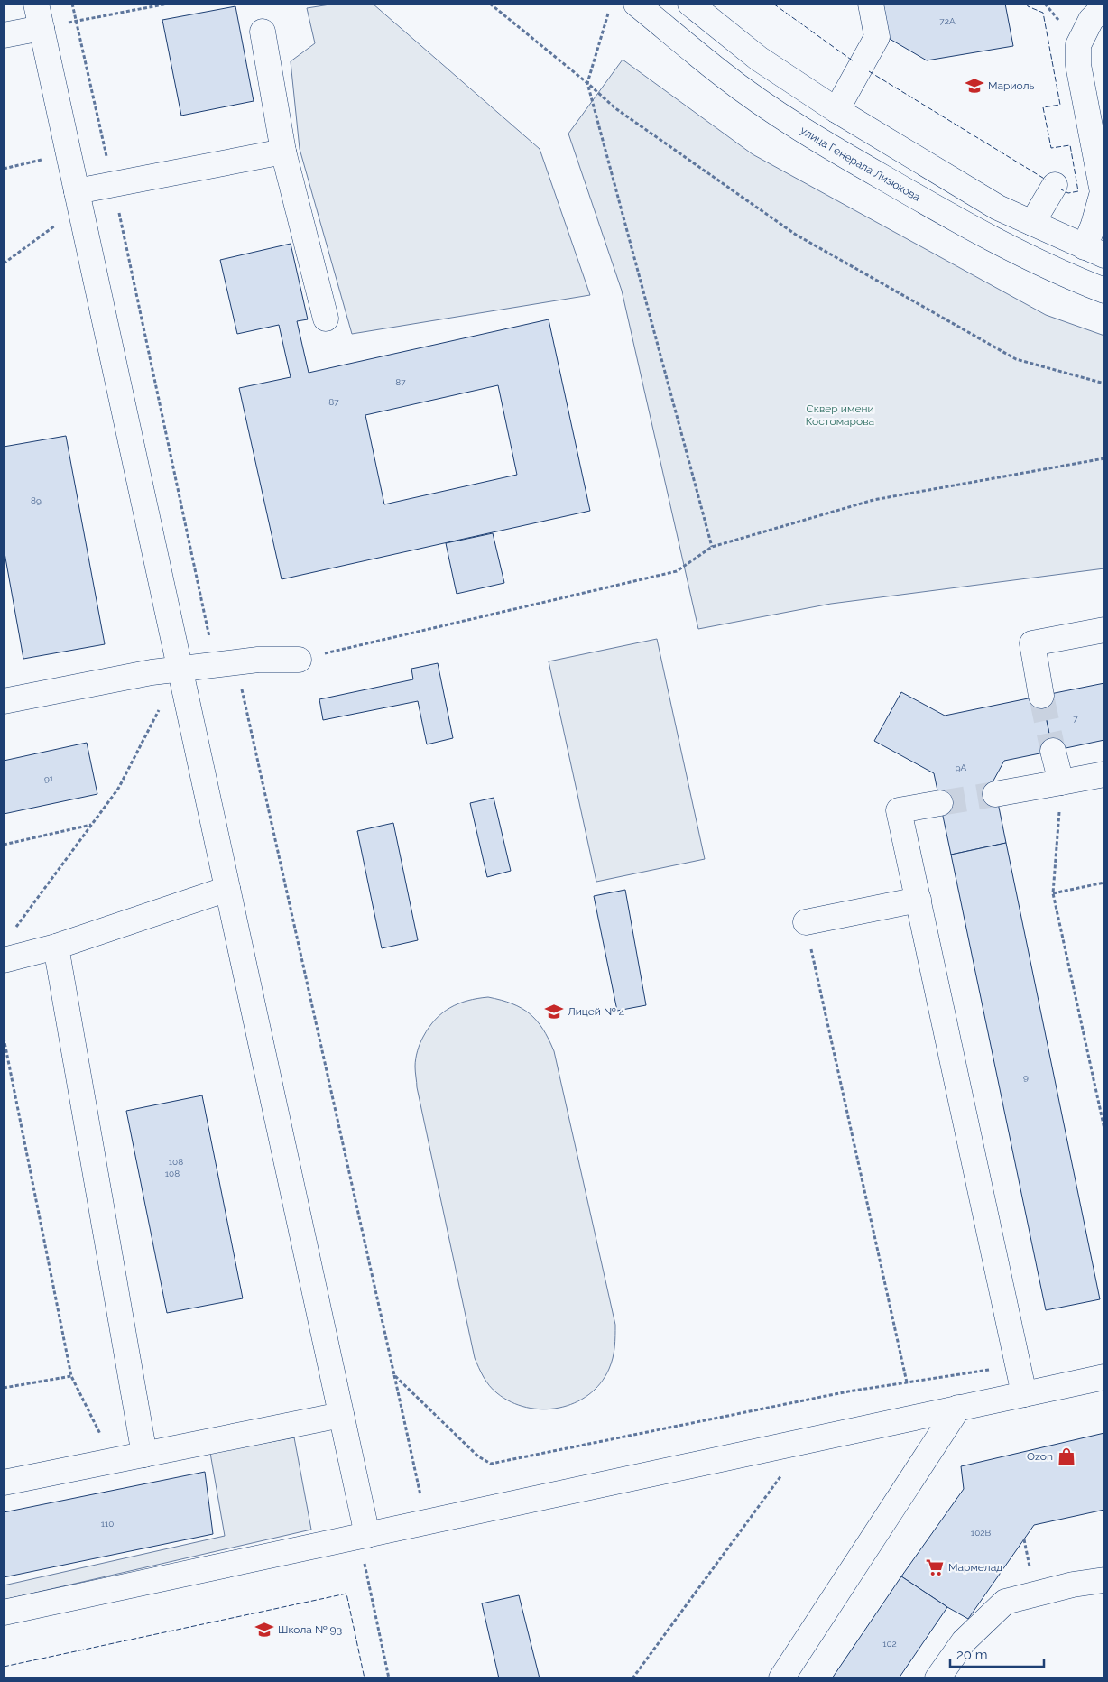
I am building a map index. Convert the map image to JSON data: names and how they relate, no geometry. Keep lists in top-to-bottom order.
{
  "streets": {
    "street": ["улица Генерала Лизюкова"]
  },
  "parks": ["Сквер имени Костомарова"],
  "places": {
    "school or university": ["Мариоль", "Лицей № 4", "Школа № 93"],
    "shop": ["Ozon"],
    "supermarket": ["Мармелад"]
  },
  "house_numbers": [
    "72А",
    "87",
    "87",
    "89",
    "7",
    "9А",
    "91",
    "9",
    "108",
    "108",
    "110",
    "102В",
    "102"
  ],
  "scale_bar": "20 m"
}
